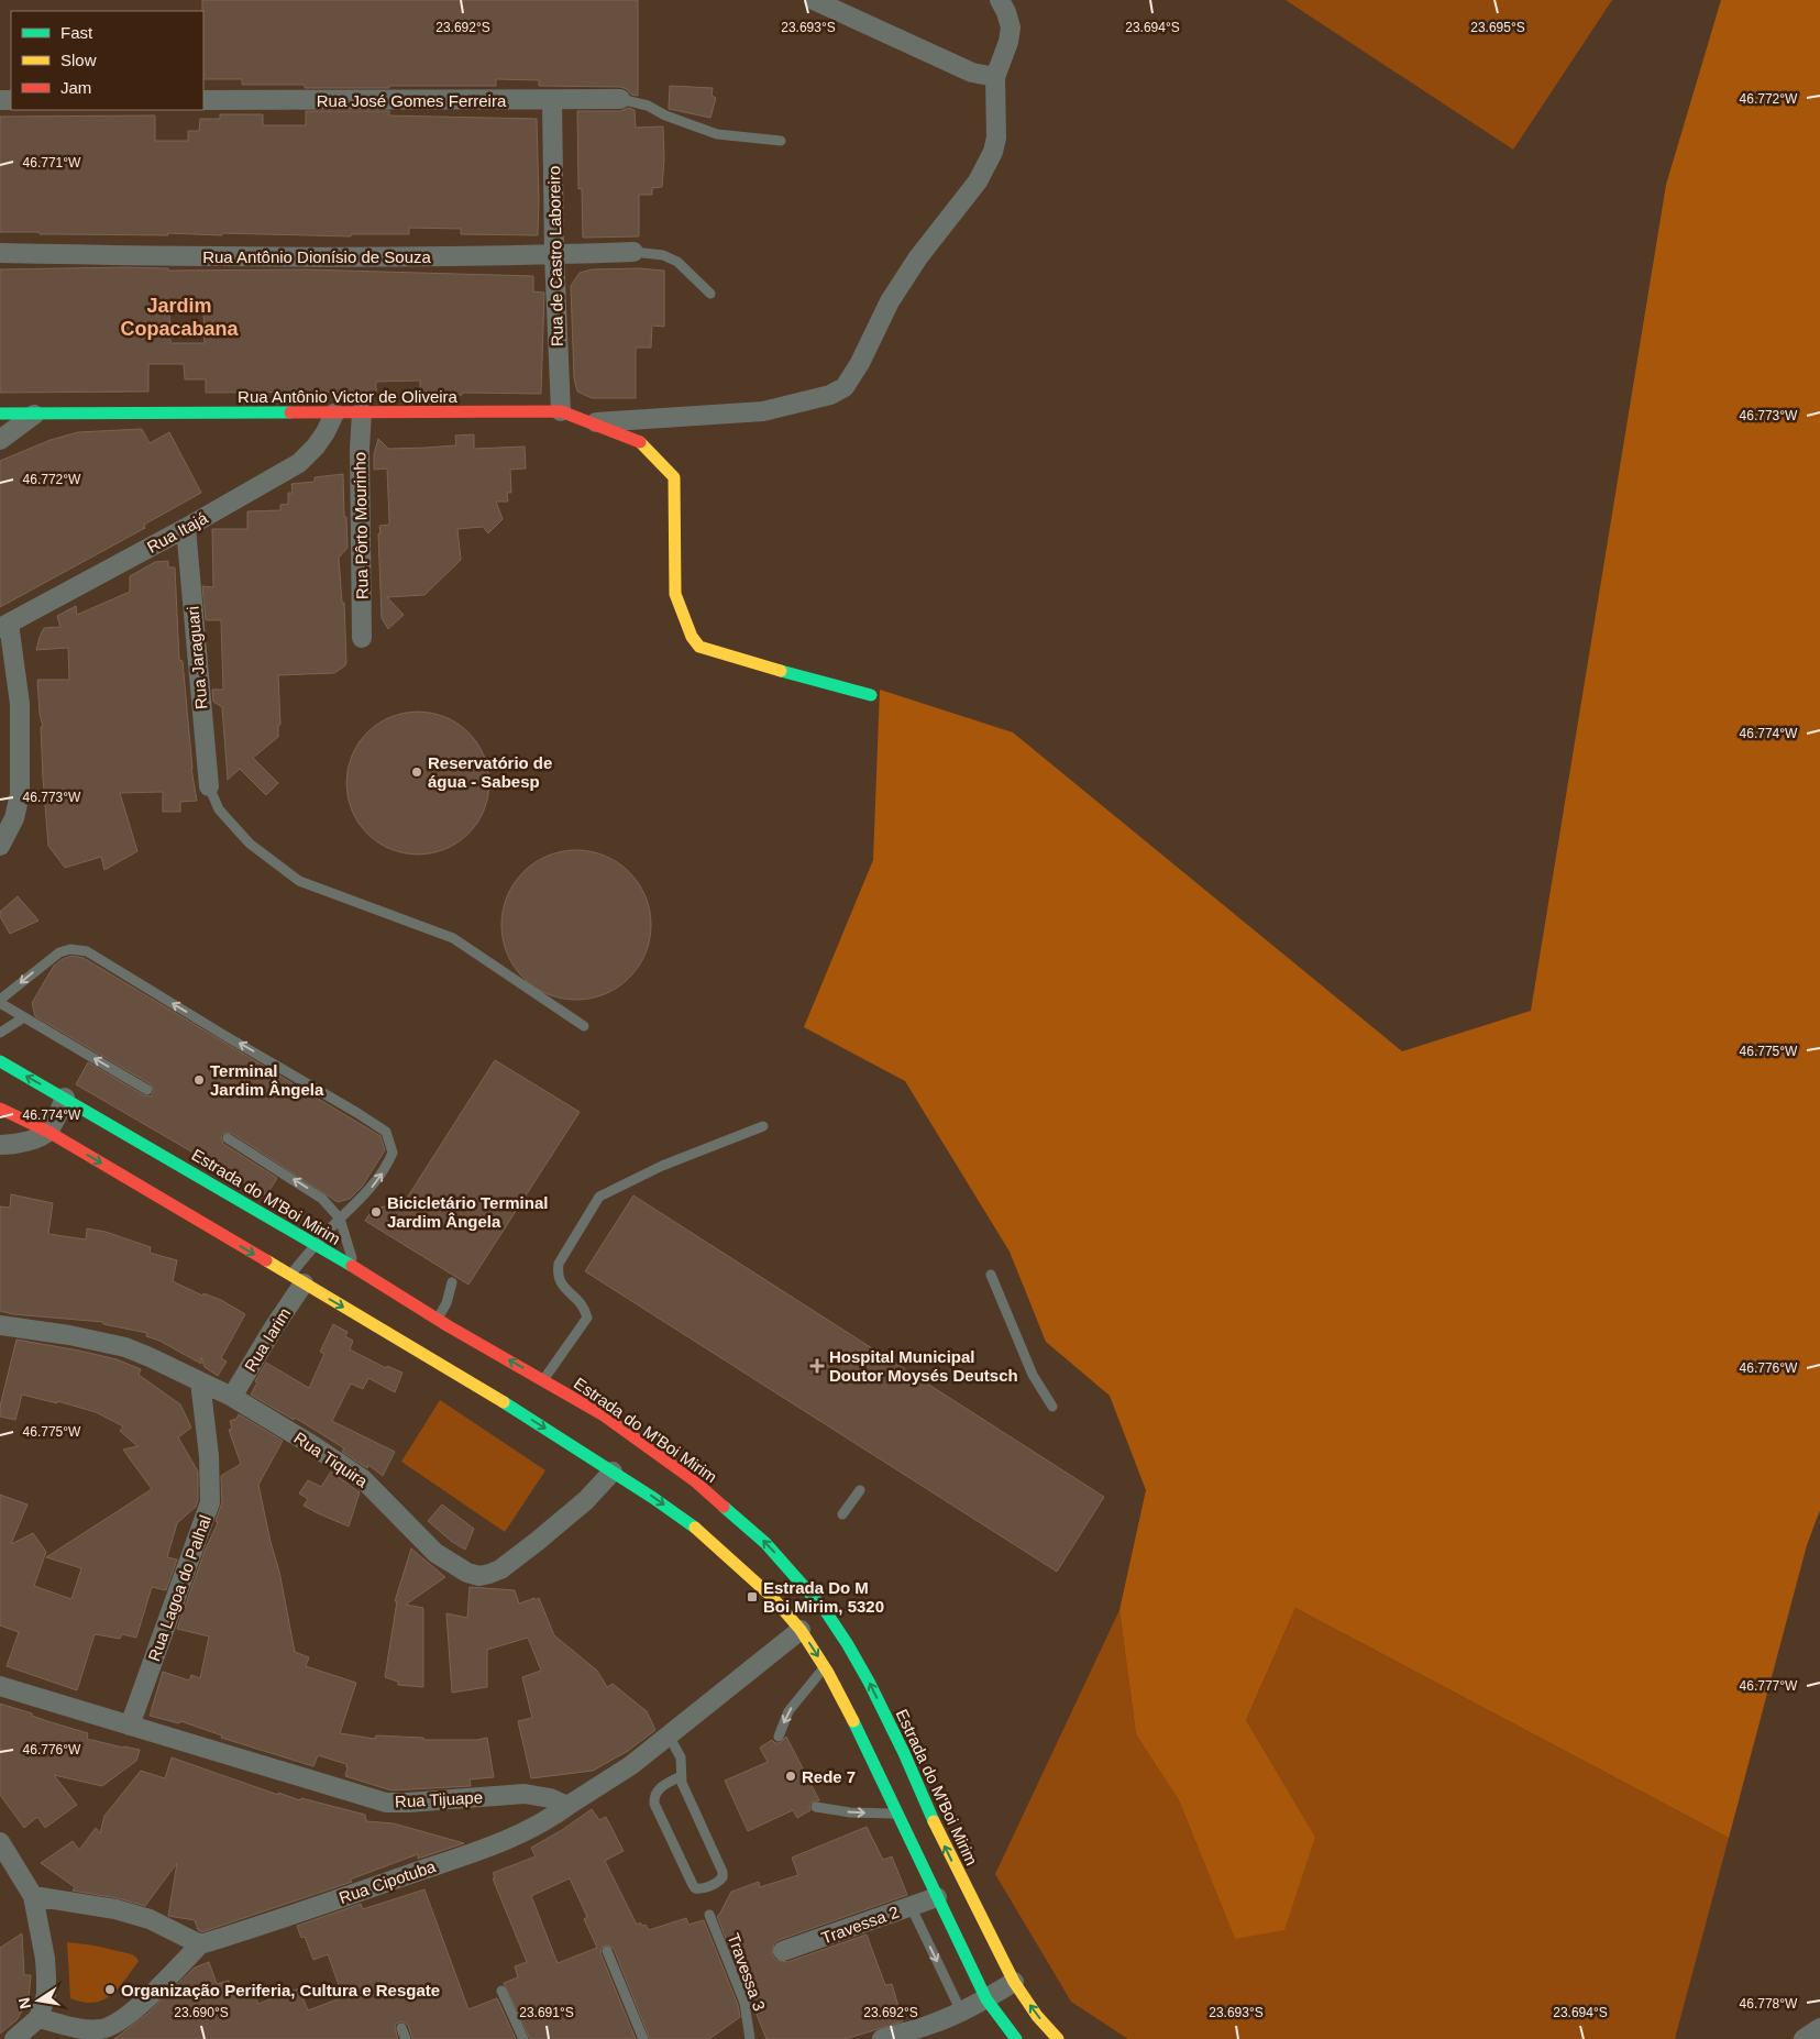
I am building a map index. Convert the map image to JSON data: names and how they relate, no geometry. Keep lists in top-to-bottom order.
{
  "streets": {
    "main road": ["Rua Antônio Victor de Oliveira", "Estrada do M'Boi Mirim"],
    "street": [
      "Rua José Gomes Ferreira",
      "Rua Antônio Dionísio de Souza",
      "Rua de Castro Laboreiro",
      "Rua Pôrto Mourinho",
      "Rua Itajá",
      "Rua Jaraguari",
      "Rua Iarim",
      "Rua Tiquira",
      "Rua Lagoa do Palhal",
      "Rua Tijuape",
      "Rua Cipotuba",
      "Travessa 2"
    ],
    "lane": ["Travessa 3"]
  },
  "crossings": [
    ["Rua José Gomes Ferreira", "Rua de Castro Laboreiro"],
    ["Rua Antônio Dionísio de Souza", "Rua de Castro Laboreiro"],
    ["Rua de Castro Laboreiro", "Rua Antônio Victor de Oliveira"],
    ["Rua Antônio Victor de Oliveira", "Rua Pôrto Mourinho"],
    ["Rua Antônio Victor de Oliveira", "Rua Itajá"],
    ["Rua Itajá", "Rua Jaraguari"],
    ["Rua Iarim", "Rua Tiquira"],
    ["Rua Tiquira", "Rua Lagoa do Palhal"],
    ["Rua Lagoa do Palhal", "Rua Tijuape"],
    ["Rua Tijuape", "Rua Cipotuba"]
  ],
  "districts": ["Jardim Copacabana"],
  "places": {
    "other": [
      "Reservatório de água - Sabesp",
      "Terminal Jardim Ângela",
      "Bicicletário Terminal Jardim Ângela",
      "Rede 7",
      "Organização Periferia, Cultura e Resgate"
    ],
    "health": ["Hospital Municipal Doutor Moysés Deutsch"],
    "transit": ["Estrada Do M Boi Mirim, 5320"]
  },
  "legend": ["Fast", "Slow", "Jam"],
  "north": "left",
  "coordinates": [
    "23.692°S",
    "23.693°S",
    "23.694°S",
    "23.695°S",
    "46.772°W",
    "46.771°W",
    "46.773°W",
    "46.774°W",
    "46.775°W",
    "46.776°W",
    "46.777°W",
    "46.778°W",
    "23.690°S",
    "23.691°S"
  ]
}
